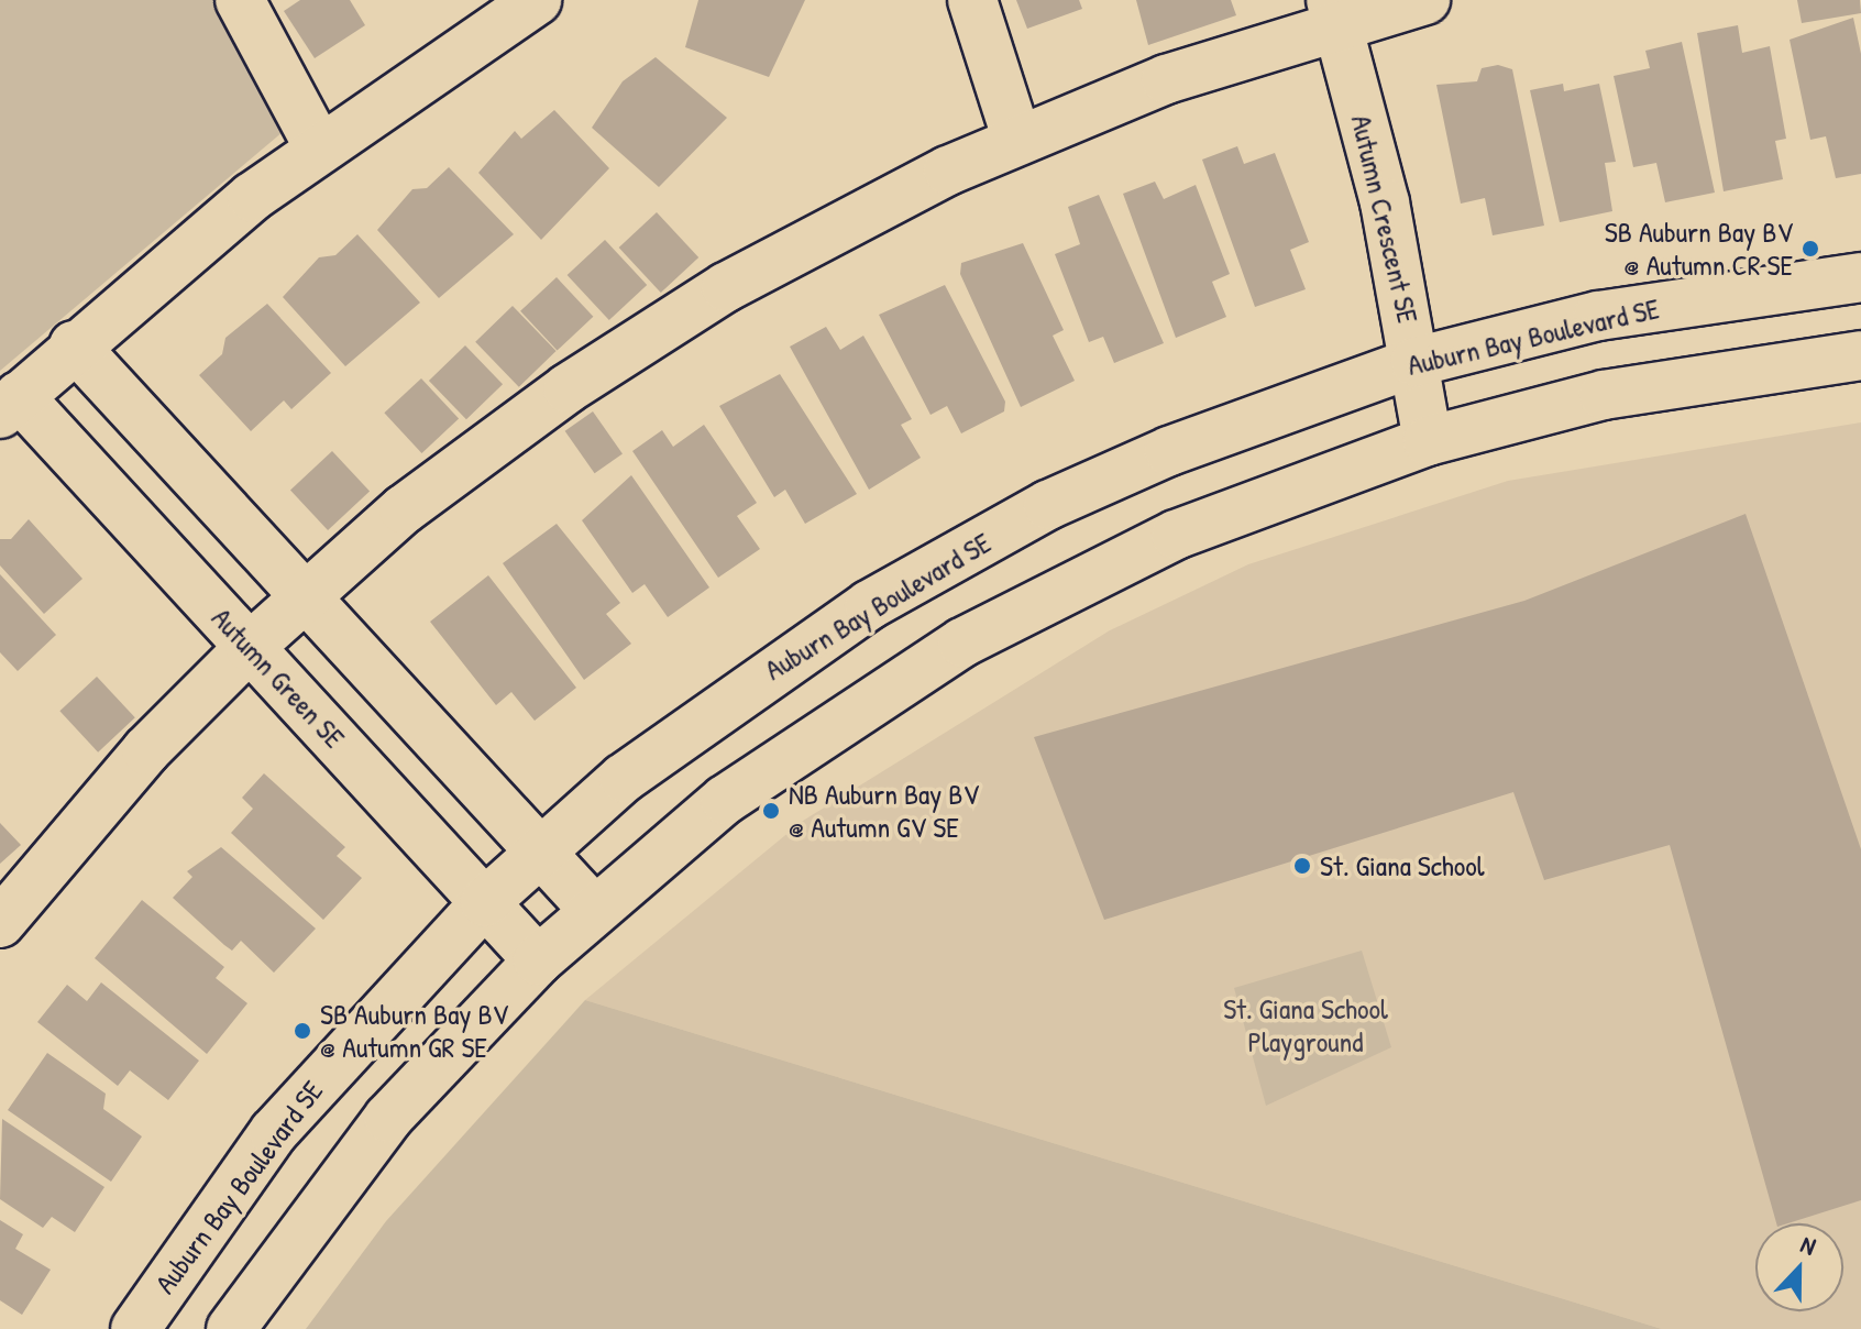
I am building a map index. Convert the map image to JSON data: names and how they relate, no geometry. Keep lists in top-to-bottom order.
{
  "streets": {
    "street": ["Autumn Crescent SE", "Auburn Bay Boulevard SE", "Autumn Green SE"]
  },
  "crossings": [
    ["Autumn Crescent SE", "Auburn Bay Boulevard SE"],
    ["Auburn Bay Boulevard SE", "Autumn Green SE"]
  ],
  "parks": ["St. Giana School Playground"],
  "places": [
    "SB Auburn Bay BV @ Autumn CR SE",
    "NB Auburn Bay BV @ Autumn GV SE",
    "St. Giana School",
    "SB Auburn Bay BV @ Autumn GR SE"
  ],
  "north": "top"
}
